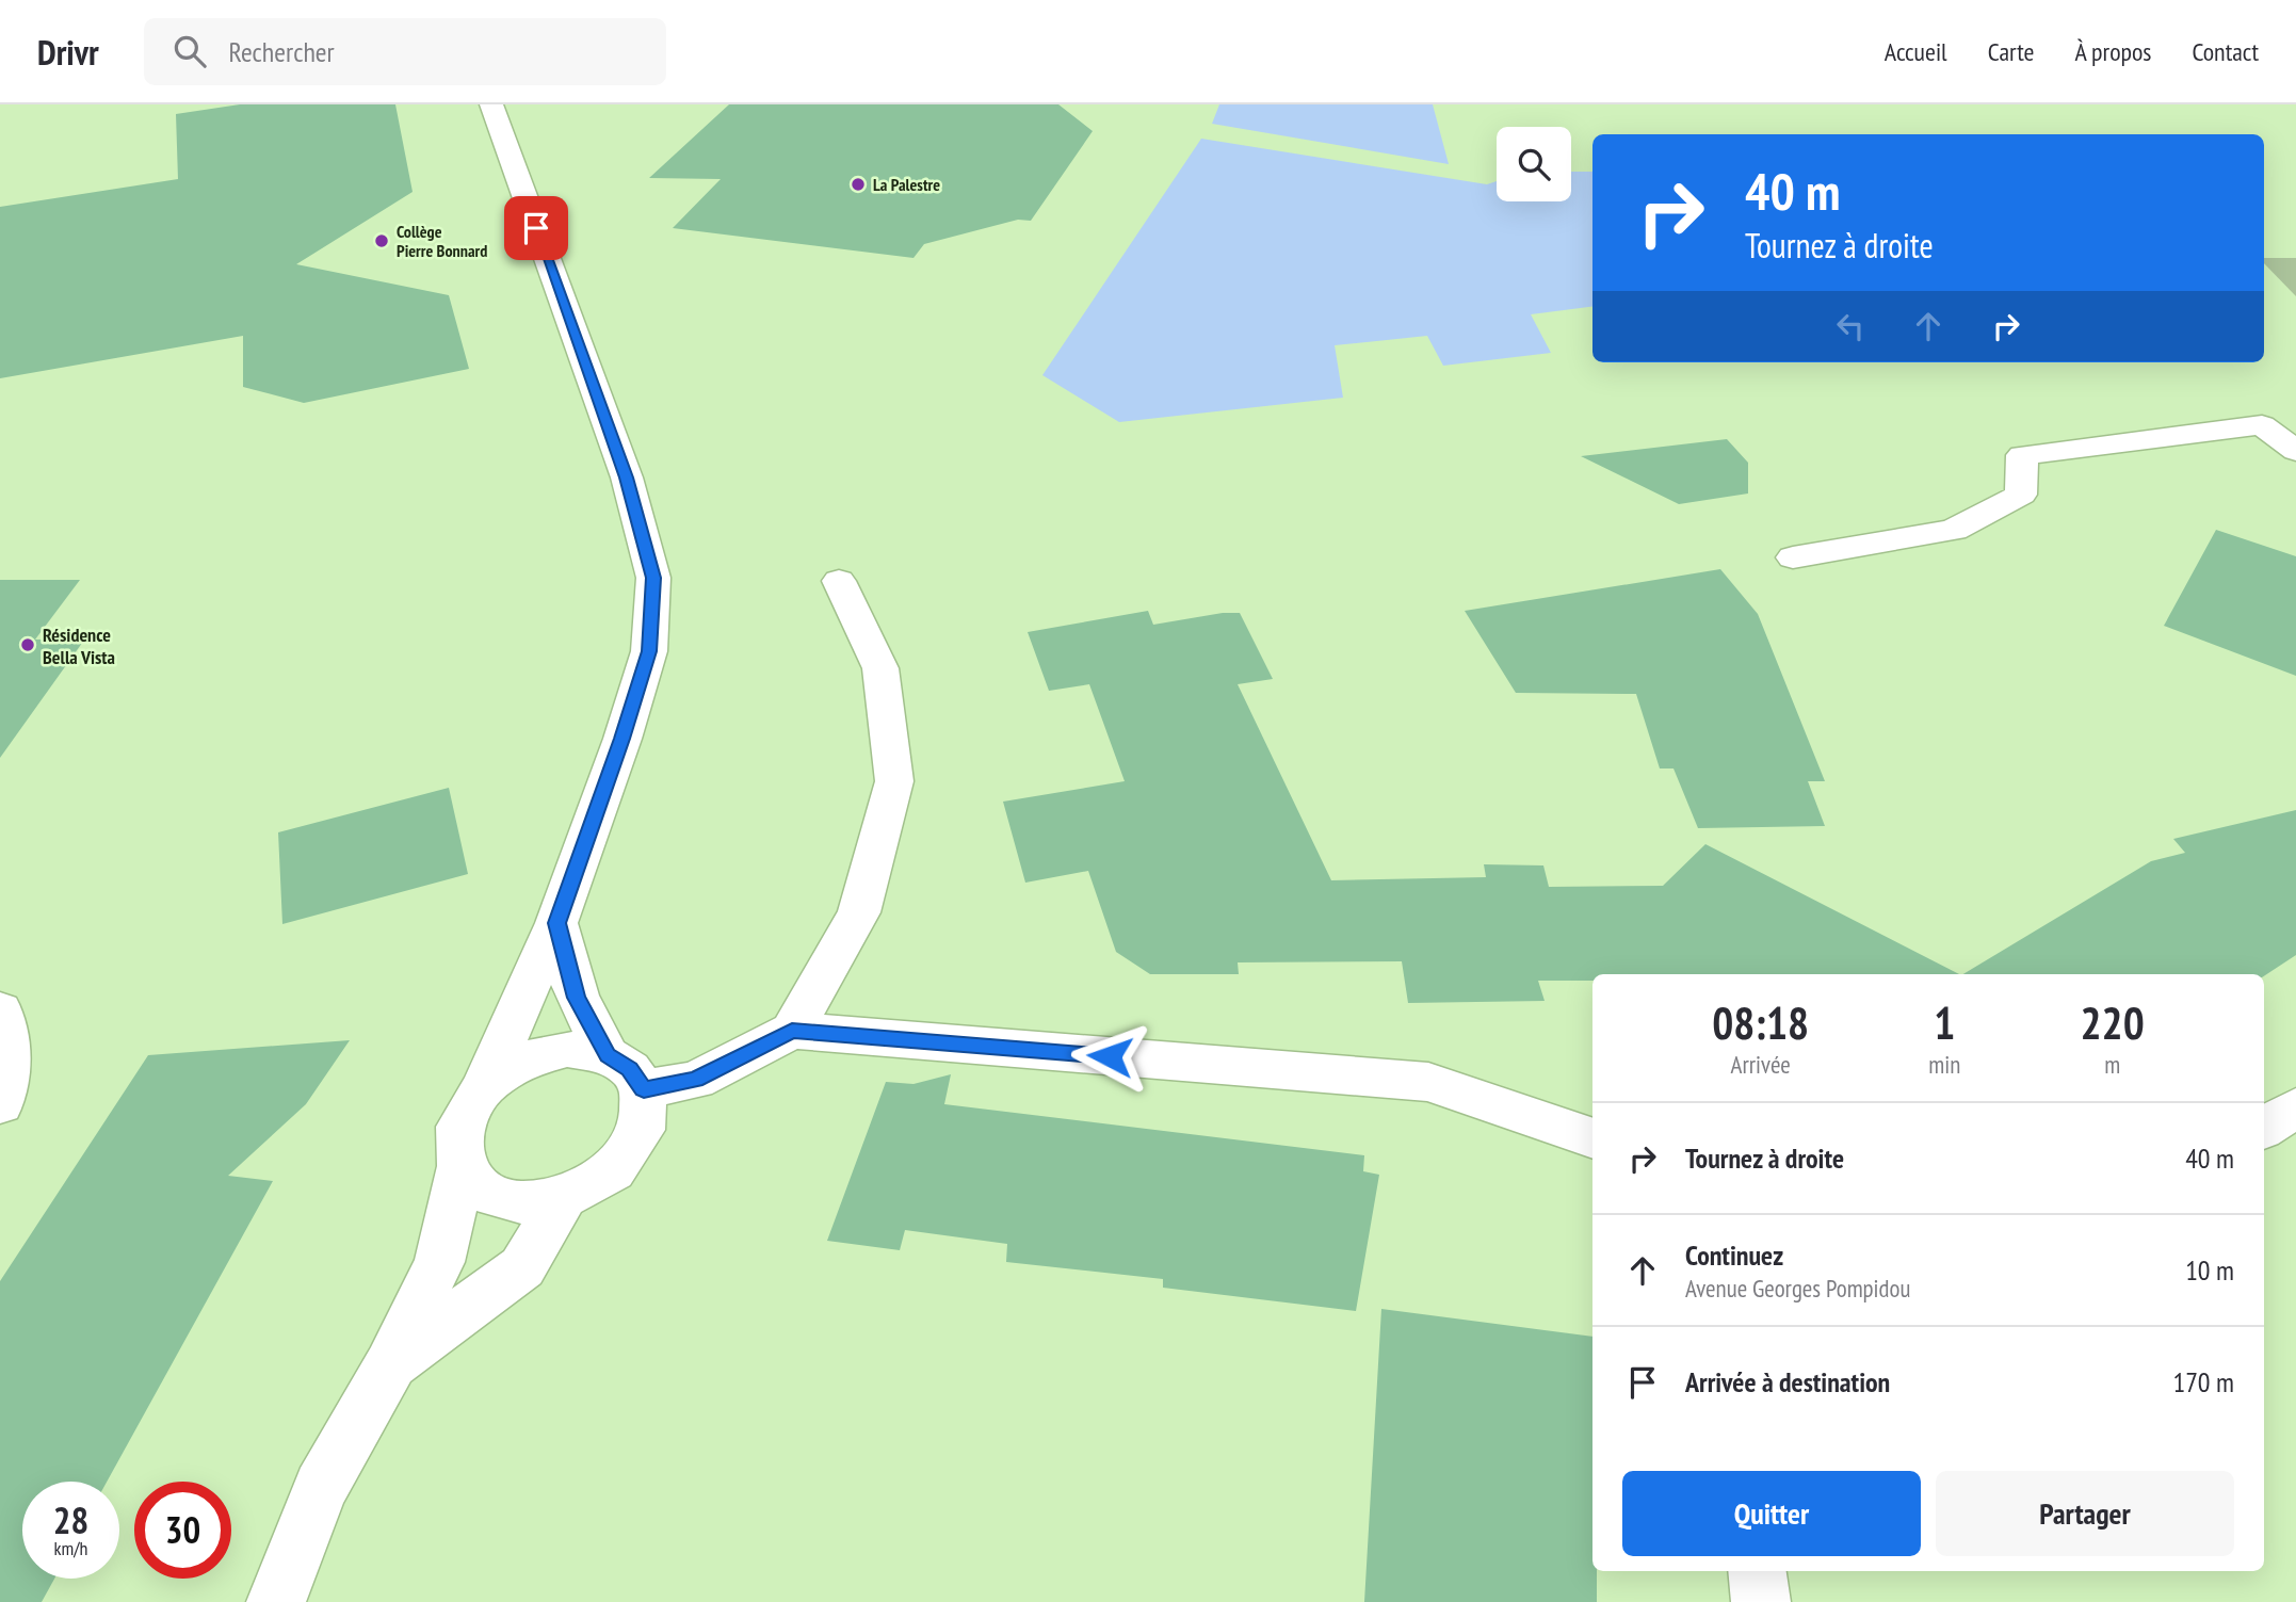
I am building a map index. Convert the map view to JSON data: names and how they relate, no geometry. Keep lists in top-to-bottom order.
{
  "places": ["La Palestre", "Collège Pierre Bonnard", "Résidence Bella Vista"],
  "page": {
    "header": "Drivr",
    "search": "Rechercher",
    "nav": [
      "Accueil",
      "Carte",
      "À propos",
      "Contact"
    ],
    "turn": ["40 m", "Tournez à droite"],
    "eta": [
      "08:18",
      "Arrivée",
      "1",
      "min",
      "220",
      "m"
    ],
    "list": [
      {
        "name": "Tournez à droite",
        "value": "40 m"
      },
      {
        "name": "Continuez",
        "note": "Avenue Georges Pompidou",
        "value": "10 m"
      },
      {
        "name": "Arrivée à destination",
        "value": "170 m"
      }
    ],
    "buttons": ["Quitter", "Partager"],
    "speed": "28 km/h",
    "limit": "30"
  }
}
